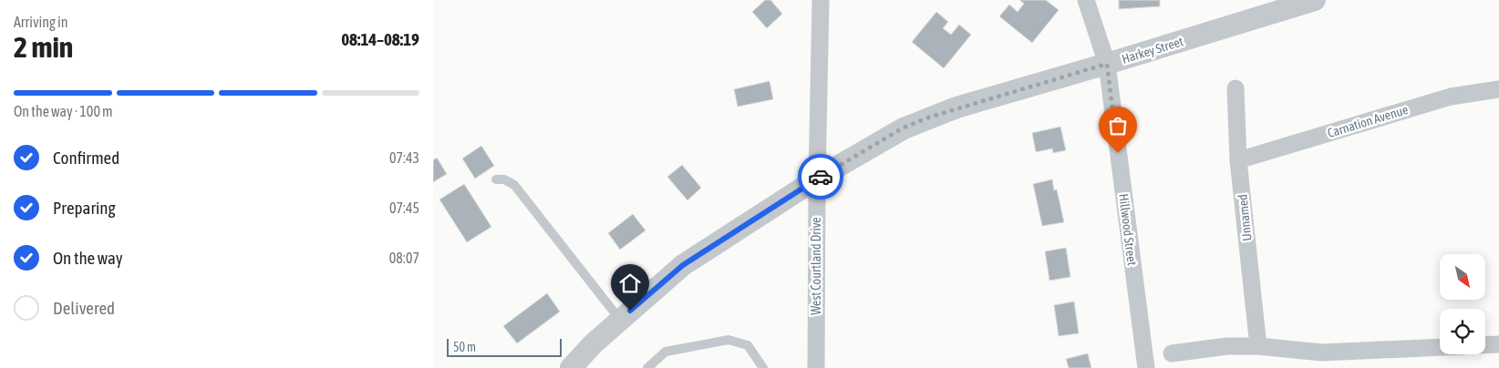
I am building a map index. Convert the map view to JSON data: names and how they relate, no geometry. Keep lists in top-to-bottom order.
{
  "streets": {
    "street": [
      "Harkey Street",
      "Carnation Avenue",
      "Unnamed",
      "Hillwood Street",
      "West Courtland Drive"
    ]
  },
  "crossings": [
    ["Harkey Street", "Hillwood Street"],
    ["Harkey Street", "West Courtland Drive"],
    ["Carnation Avenue", "Unnamed"]
  ],
  "scale_bar": "50 m",
  "north": "bottom right",
  "page": {
    "heading": ["2 min", "Arriving in", "08:14–08:19"],
    "bar": "On the way · 100 m",
    "list": [
      ["Confirmed", "07:43"],
      ["Preparing", "07:45"],
      ["On the way", "08:07"],
      "Delivered"
    ],
    "scale": "50 m"
  }
}
